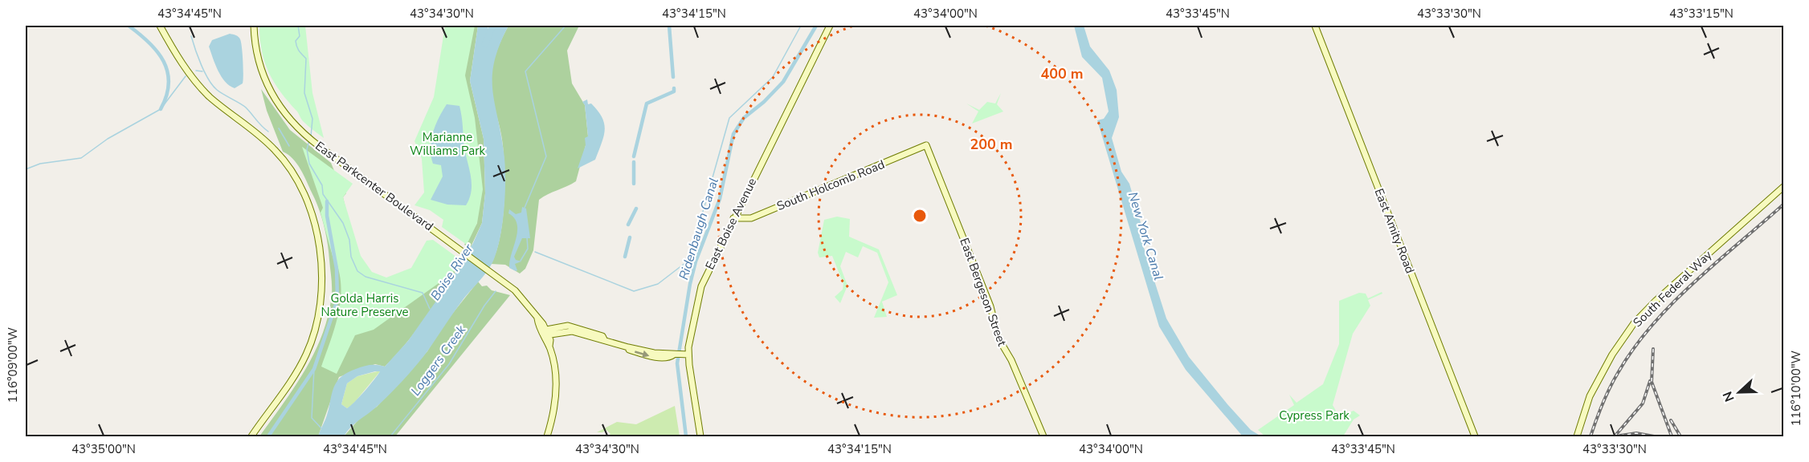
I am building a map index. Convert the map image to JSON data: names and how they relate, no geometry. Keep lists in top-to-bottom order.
{
  "streets": {
    "street": [
      "South Holcomb Road",
      "East Parkcenter Boulevard",
      "East Boise Avenue",
      "East Amity Road",
      "South Federal Way",
      "East Bergeson Street"
    ]
  },
  "crossings": [
    ["South Holcomb Road", "East Boise Avenue"],
    ["South Holcomb Road", "East Bergeson Street"]
  ],
  "water": [
    "Ridenbaugh Canal",
    "New York Canal",
    "Boise River",
    "Loggers Creek"
  ],
  "parks": ["Marianne Williams Park", "Golda Harris Nature Preserve", "Cypress Park"],
  "north": "left",
  "coordinates": [
    "43°34'45\"N",
    "43°34'30\"N",
    "43°34'15\"N",
    "43°34'00\"N",
    "43°33'45\"N",
    "43°33'30\"N",
    "43°33'15\"N",
    "116°09'00\"W",
    "116°10'00\"W",
    "43°35'00\"N"
  ],
  "rings": ["400 m", "200 m"]
}
